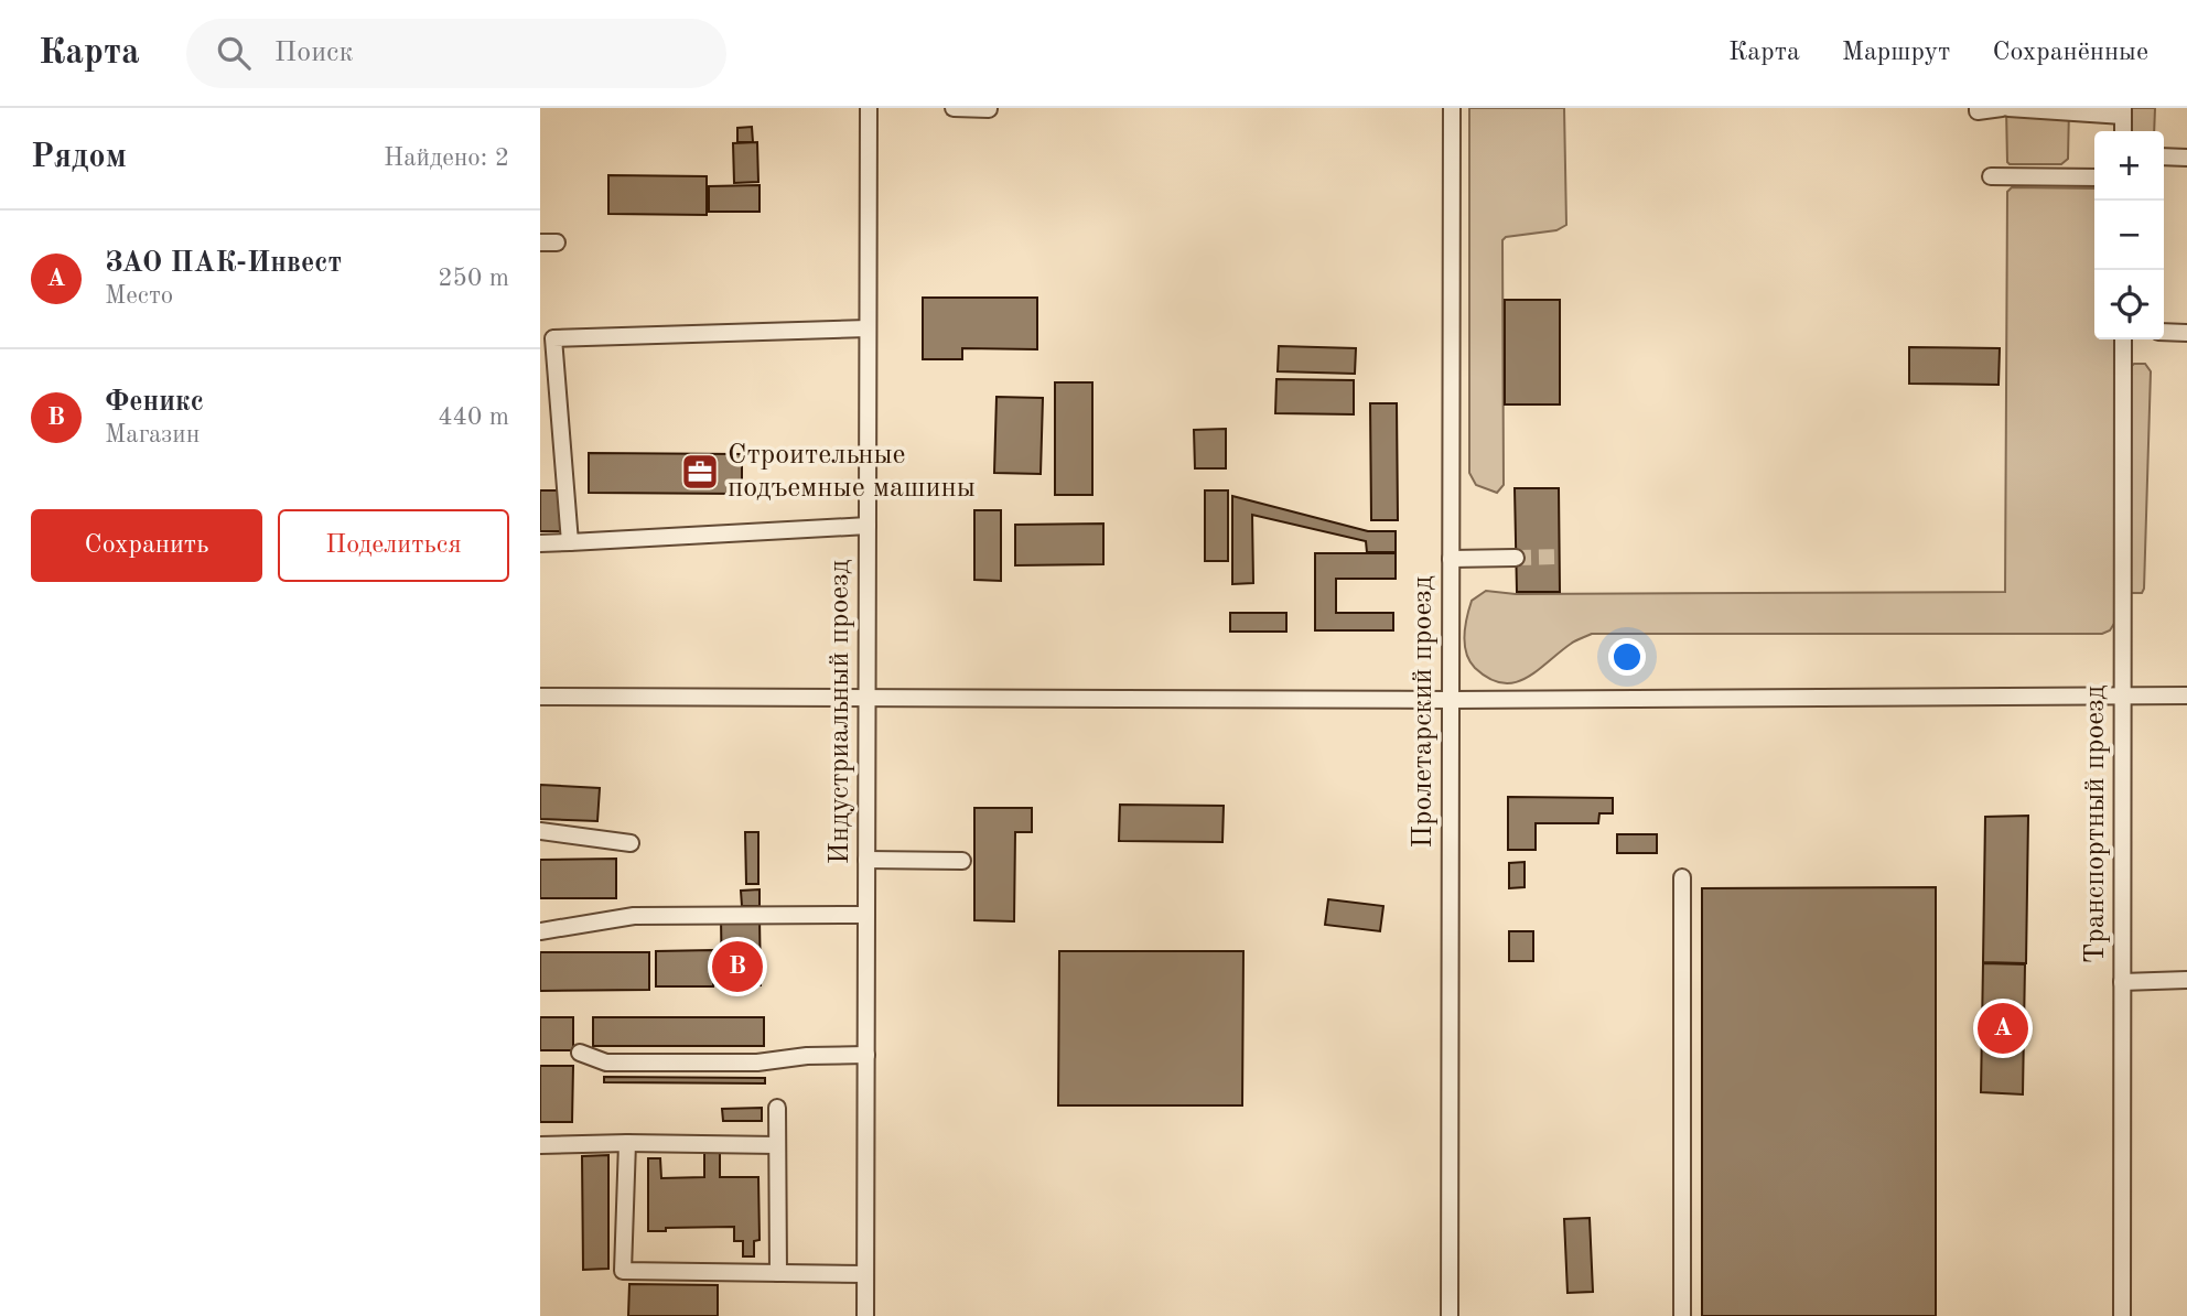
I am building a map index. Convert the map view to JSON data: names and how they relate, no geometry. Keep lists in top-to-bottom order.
{
  "streets": {
    "street": ["Индустриальный проезд", "Пролетарский проезд", "Транспортный проезд"]
  },
  "places": {
    "office": ["Строительные подъемные машины"]
  },
  "page": {
    "header": "Карта",
    "search": "Поиск",
    "nav": ["Карта", "Маршрут", "Сохранённые"],
    "heading": ["Рядом", "Найдено: 2"],
    "map_buttons": ["+", "−"],
    "list": [
      {
        "mark": "A",
        "name": "ЗАО ПАК-Инвест",
        "note": "Место",
        "value": "250 m"
      },
      {
        "mark": "B",
        "name": "Феникс",
        "note": "Магазин",
        "value": "440 m"
      }
    ],
    "buttons": ["Сохранить", "Поделиться"],
    "pins": ["B", "A"]
  }
}
